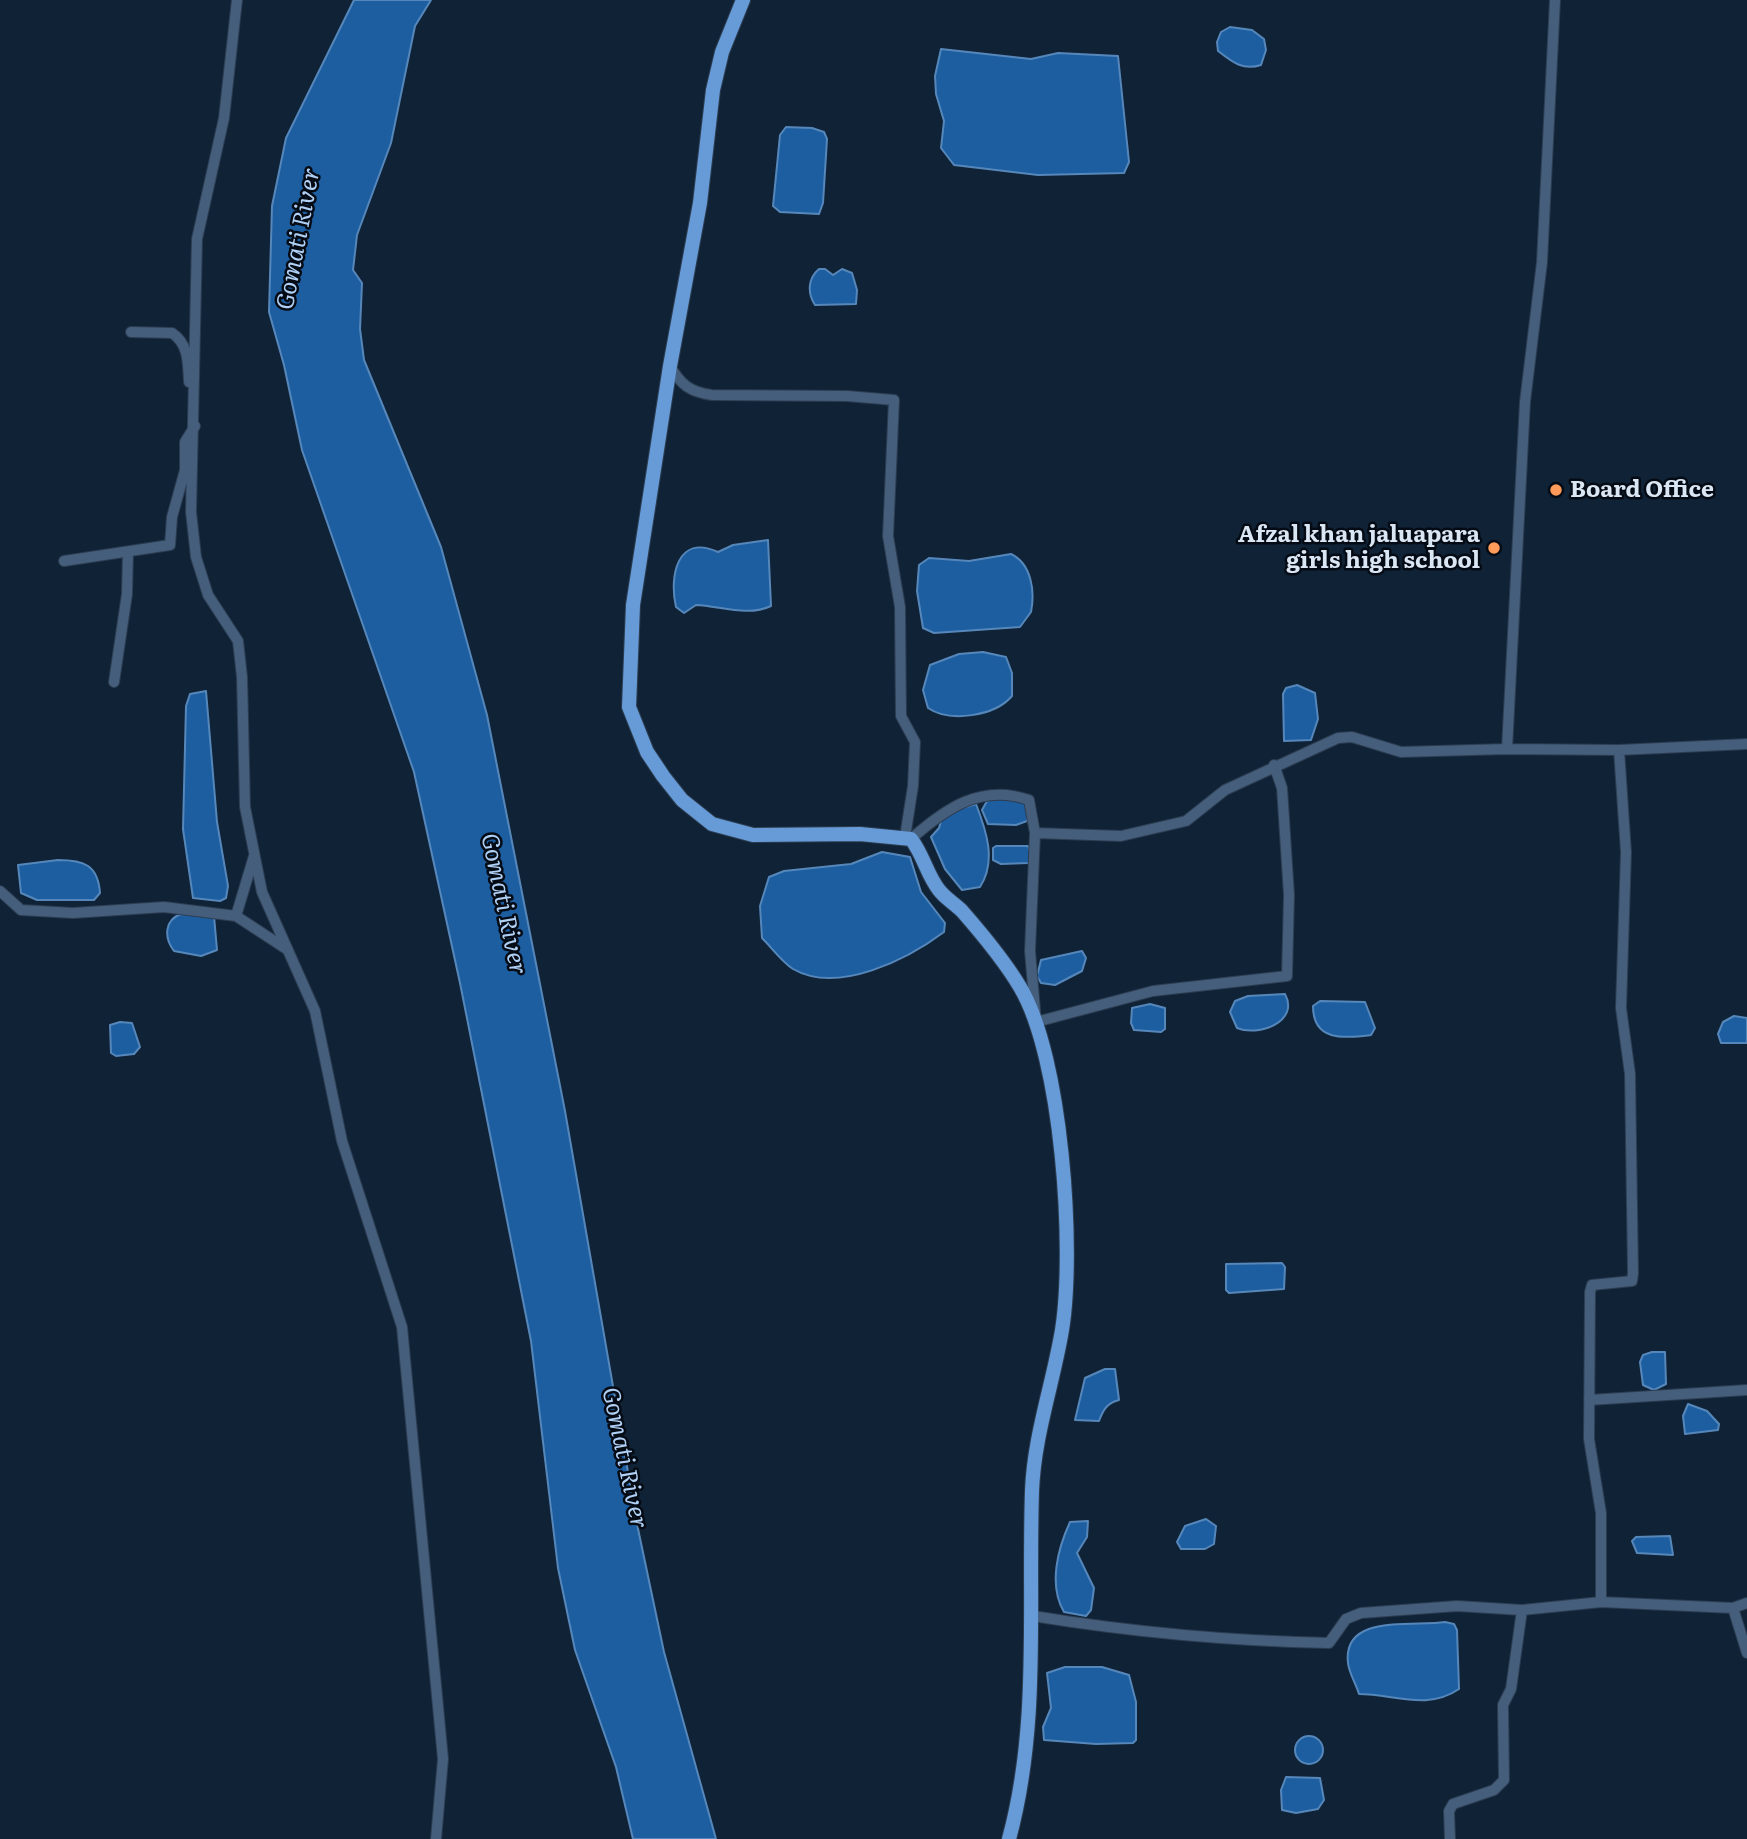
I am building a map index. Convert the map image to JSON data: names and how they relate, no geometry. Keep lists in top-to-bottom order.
{
  "water": ["Gomati River"],
  "places": ["Board Office", "Afzal khan jaluapara girls high school"]
}
